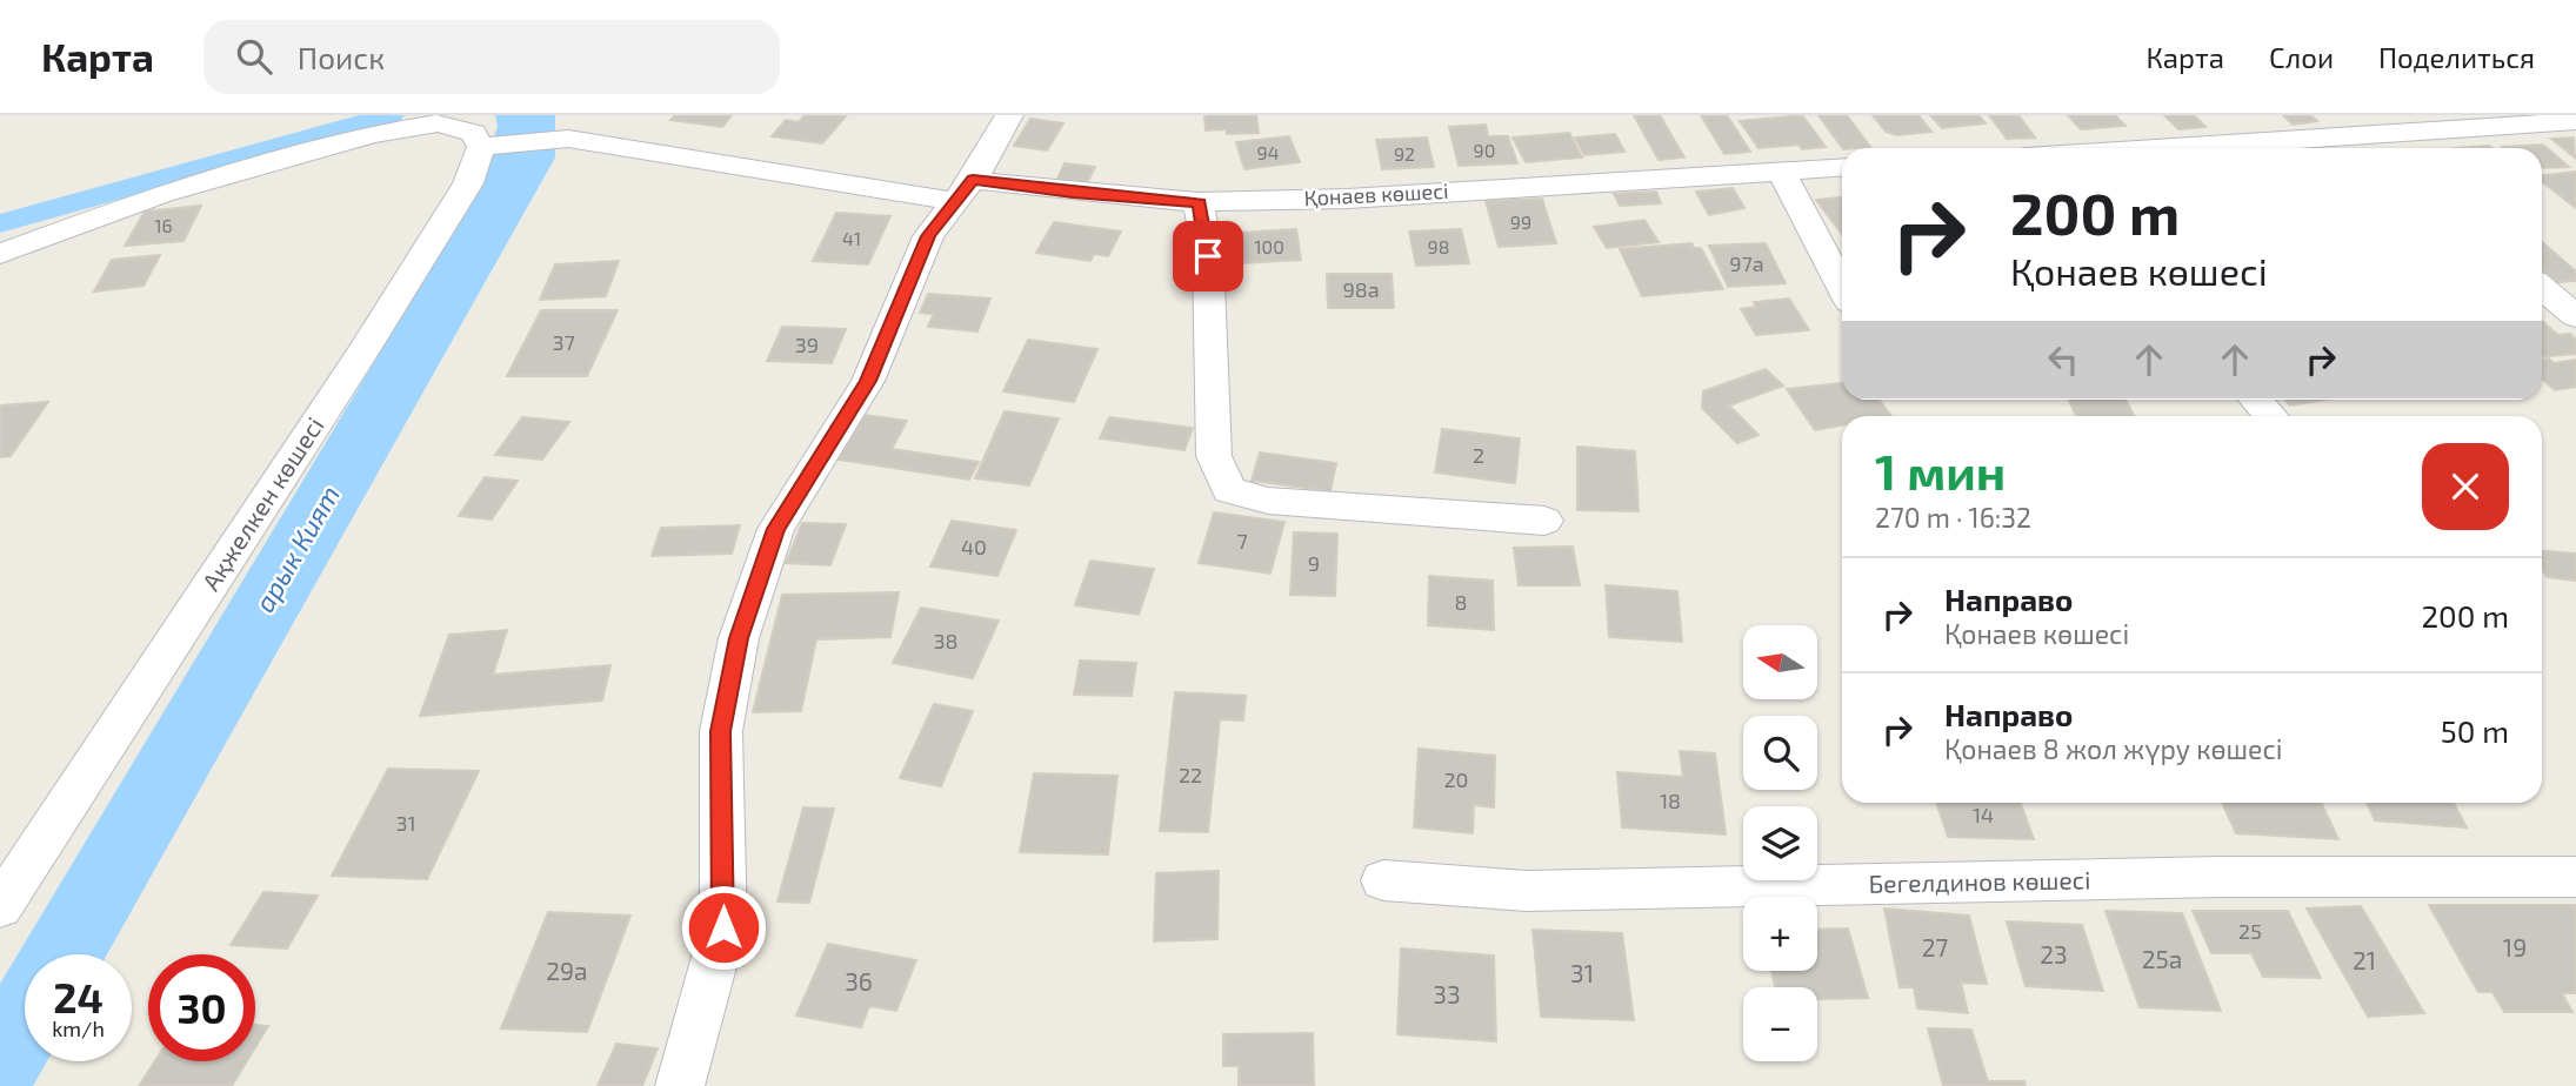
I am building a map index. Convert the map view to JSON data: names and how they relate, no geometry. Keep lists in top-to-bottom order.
{
  "streets": {
    "street": ["Қонаев көшесі", "Ақжелкен көшесі", "Бегелдинов көшесі"]
  },
  "crossings": [
    ["Қонаев көшесі", "Ақжелкен көшесі"]
  ],
  "water": ["арык Кият"],
  "house_numbers": [
    "90",
    "94",
    "92",
    "99",
    "16",
    "41",
    "100",
    "98",
    "97а",
    "98а",
    "37",
    "39",
    "2",
    "7",
    "40",
    "9",
    "8",
    "38",
    "22",
    "20",
    "18",
    "14",
    "31",
    "25",
    "27",
    "19",
    "23",
    "25а",
    "21",
    "29а",
    "31",
    "36",
    "33"
  ],
  "north": "left",
  "page": {
    "header": "Карта",
    "search": "Поиск",
    "nav": ["Карта", "Слои", "Поделиться"],
    "turn": ["200 m", "Қонаев көшесі"],
    "heading": ["1 мин", "270 m · 16:32"],
    "list": [
      {
        "name": "Направо",
        "note": "Қонаев көшесі",
        "value": "200 m"
      },
      {
        "name": "Направо",
        "note": "Қонаев 8 жол жүру көшесі",
        "value": "50 m"
      }
    ],
    "map_buttons": ["+", "−"],
    "speed": "24 km/h",
    "limit": "30"
  }
}
